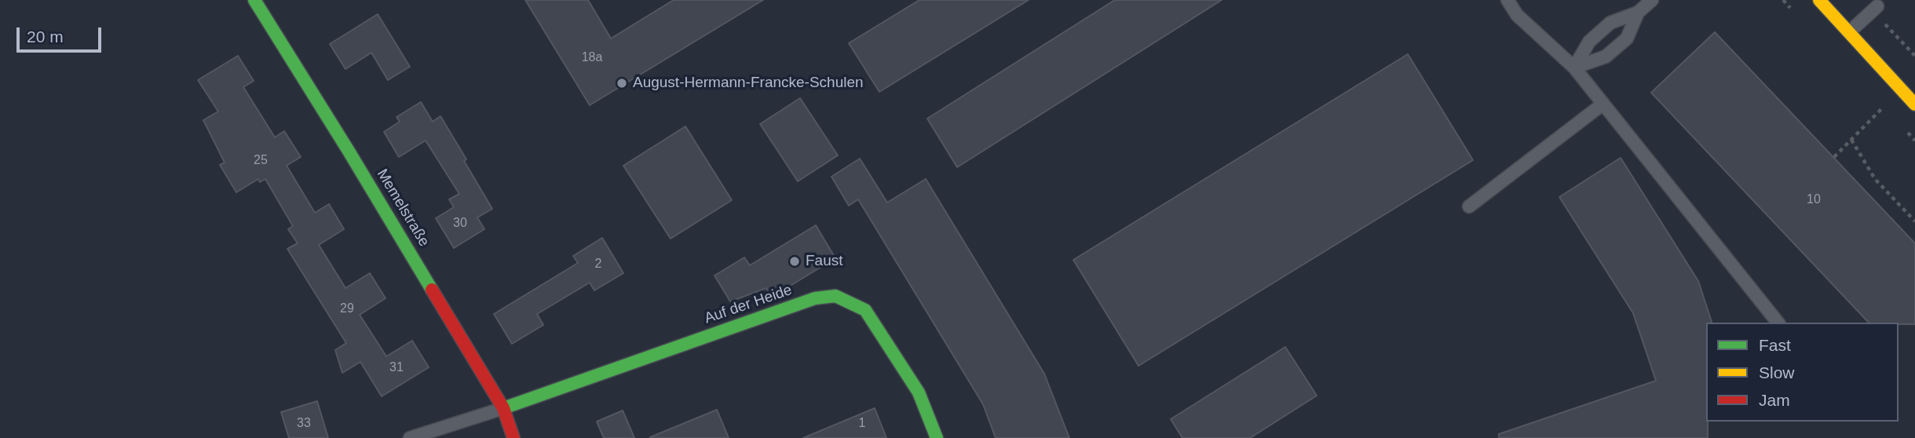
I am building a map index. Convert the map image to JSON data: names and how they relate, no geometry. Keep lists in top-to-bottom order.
{
  "streets": {
    "street": ["Memelstraße", "Auf der Heide"]
  },
  "crossings": [
    ["Memelstraße", "Auf der Heide"]
  ],
  "places": ["August-Hermann-Francke-Schulen", "Faust"],
  "house_numbers": [
    "18a",
    "25",
    "10",
    "30",
    "2",
    "29",
    "31",
    "33",
    "1"
  ],
  "legend": ["Fast", "Slow", "Jam"],
  "scale_bar": "20 m"
}
